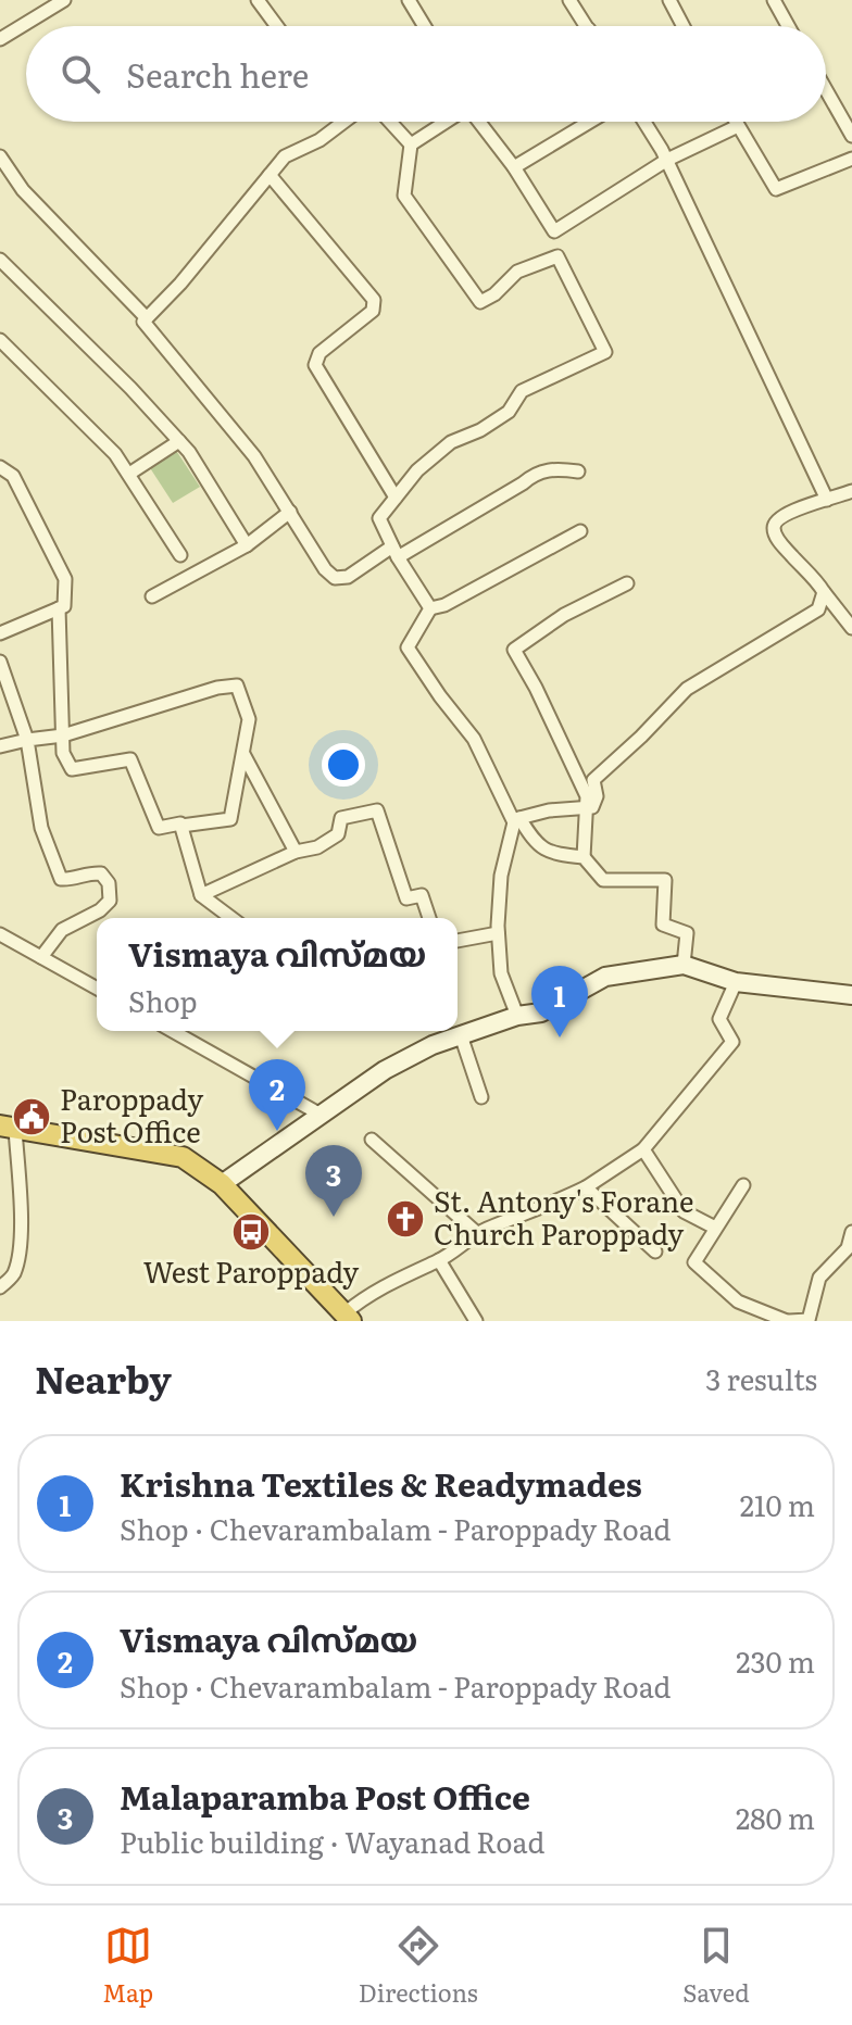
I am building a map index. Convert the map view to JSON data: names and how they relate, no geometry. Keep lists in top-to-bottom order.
{
  "places": {
    "public building": ["Paroppady Post Office"],
    "church": ["St. Antony's Forane Church Paroppady"],
    "bus stop": ["West Paroppady"]
  },
  "page": {
    "search": "Search here",
    "popup": ["Vismaya വിസ്മയ", "Shop"],
    "pins": ["1", "2", "3"],
    "heading": ["Nearby", "3 results"],
    "list": [
      {
        "mark": "1",
        "name": "Krishna Textiles & Readymades",
        "note": "Shop · Chevarambalam - Paroppady Road",
        "value": "210 m"
      },
      {
        "mark": "2",
        "name": "Vismaya വിസ്മയ",
        "note": "Shop · Chevarambalam - Paroppady Road",
        "value": "230 m"
      },
      {
        "mark": "3",
        "name": "Malaparamba Post Office",
        "note": "Public building · Wayanad Road",
        "value": "280 m"
      }
    ],
    "nav": ["Map", "Directions", "Saved"]
  }
}
